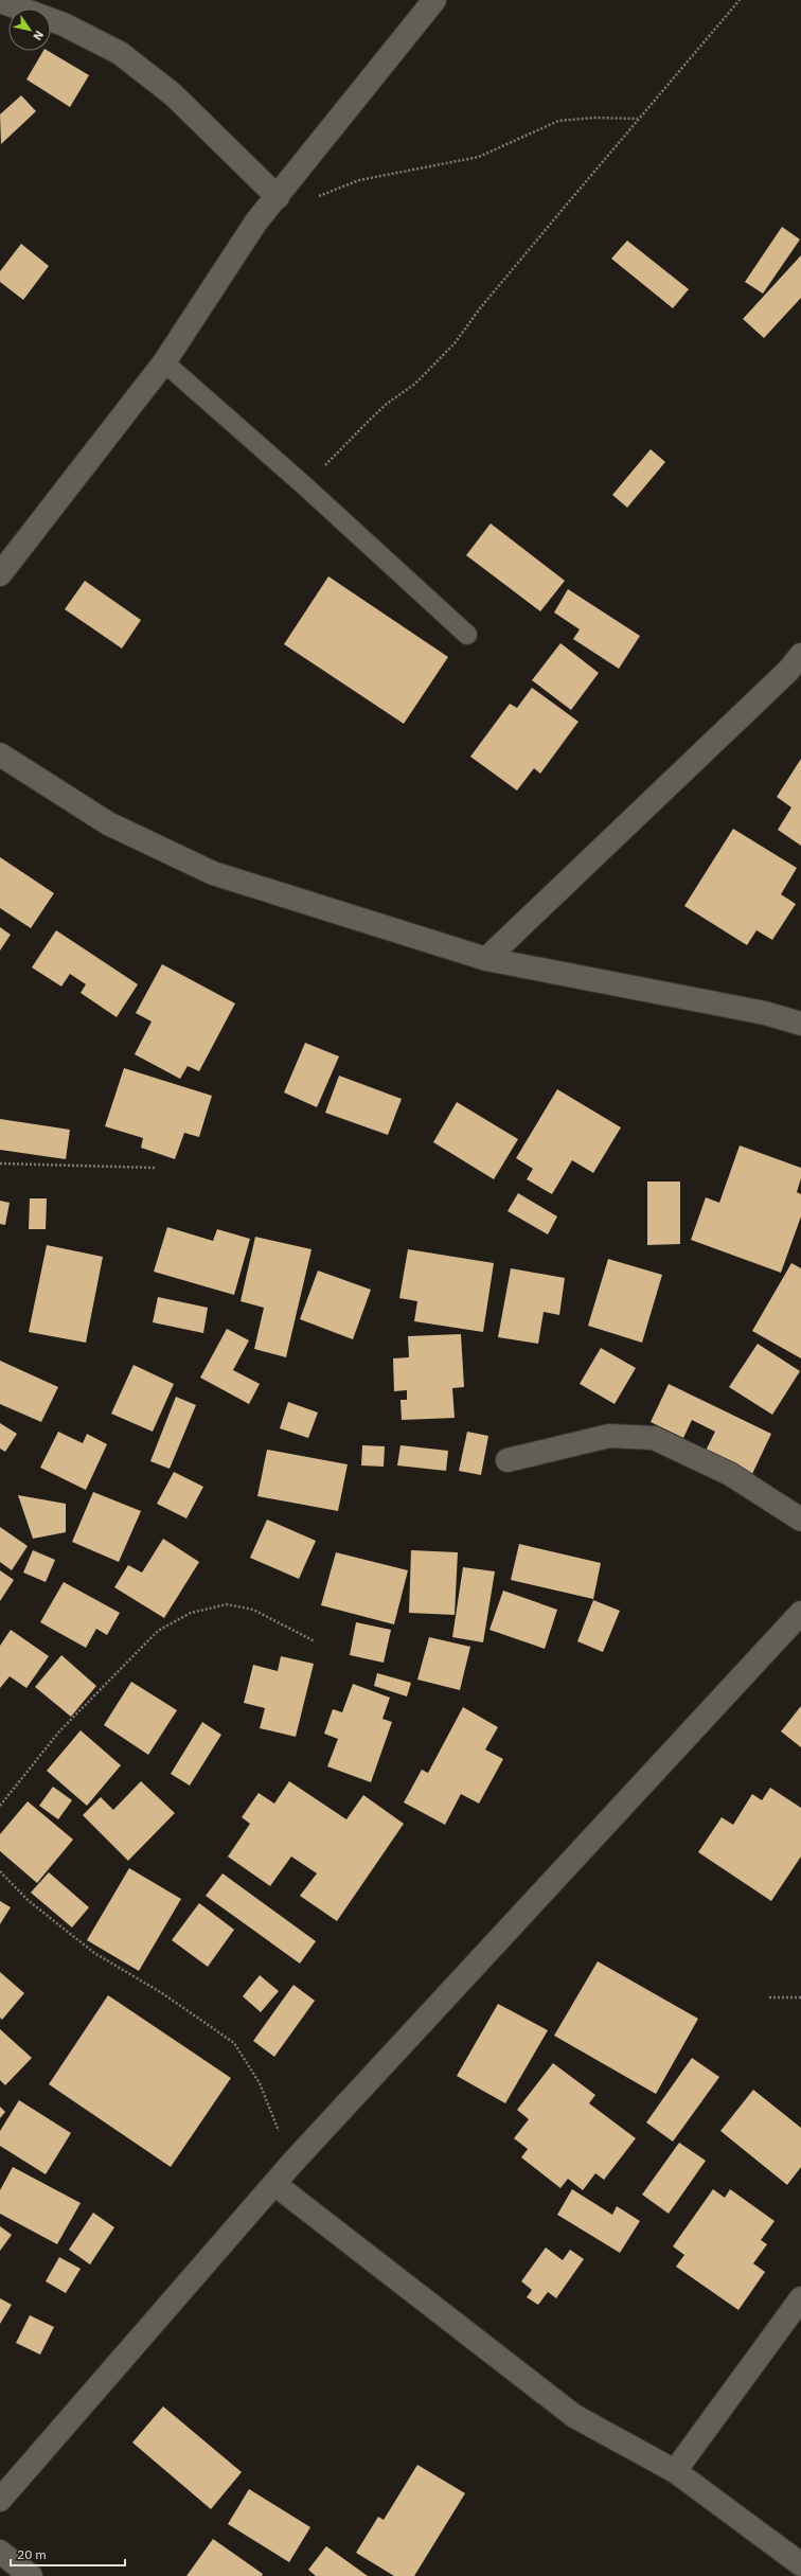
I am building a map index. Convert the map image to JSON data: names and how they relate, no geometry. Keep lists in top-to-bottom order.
{
  "scale_bar": "20 m",
  "north": "bottom right"
}
